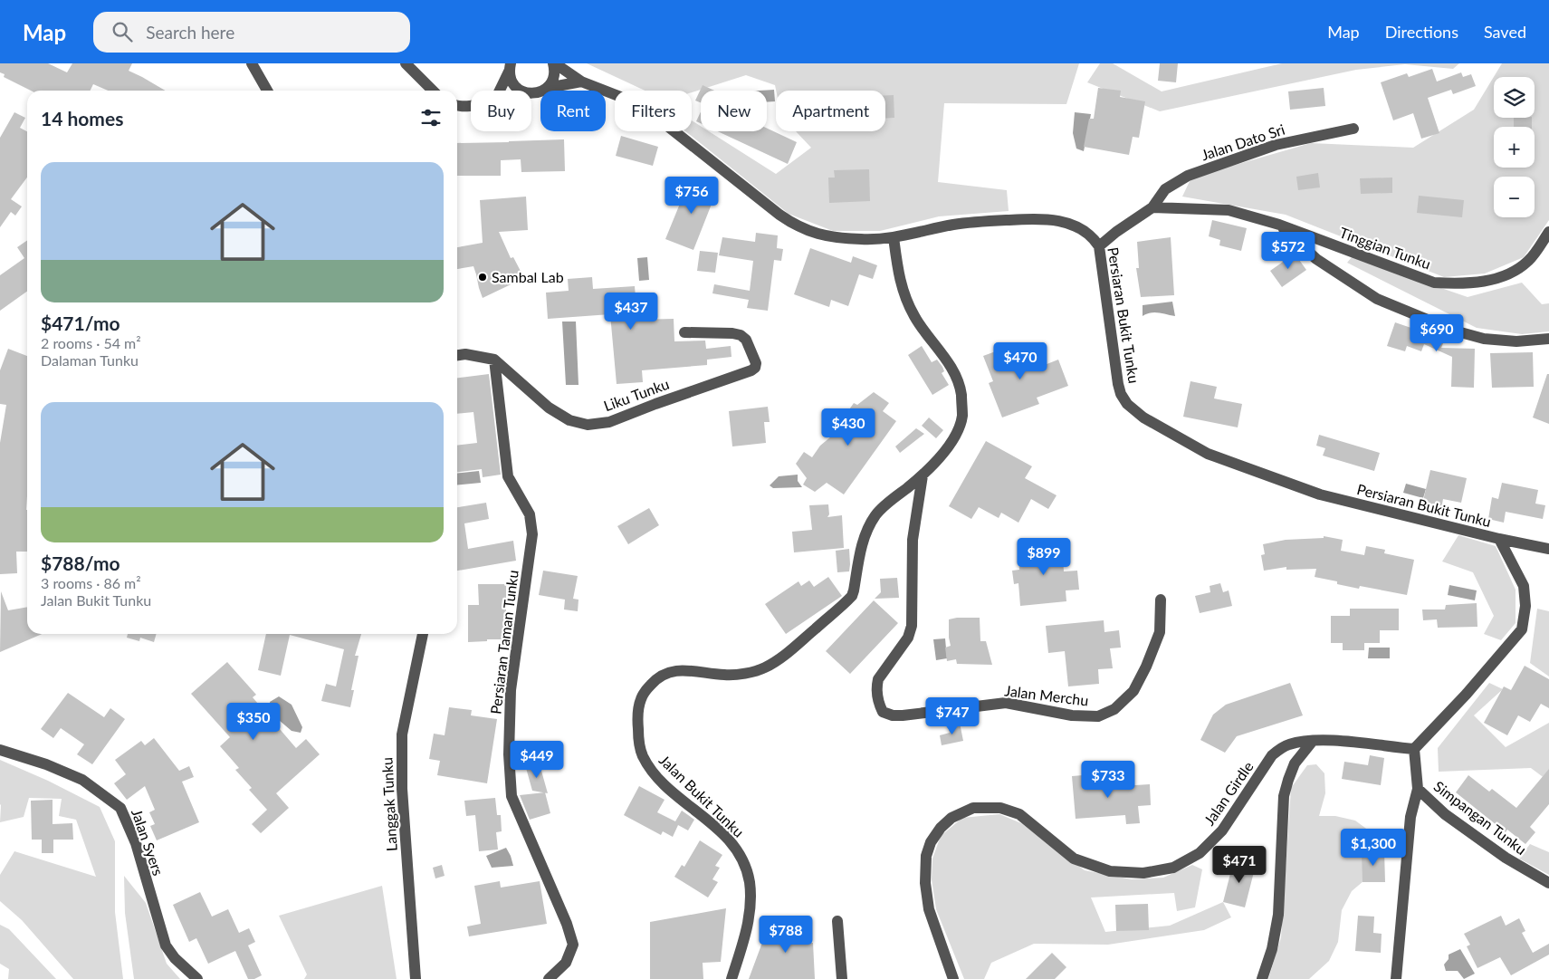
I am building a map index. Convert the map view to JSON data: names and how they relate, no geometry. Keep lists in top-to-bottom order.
{
  "streets": {
    "street": [
      "Jalan Dato Sri",
      "Tinggian Tunku",
      "Persiaran Bukit Tunku",
      "Liku Tunku",
      "Persiaran Taman Tunku",
      "Jalan Merchu",
      "Jalan Girdle",
      "Jalan Bukit Tunku",
      "Langgak Tunku",
      "Simpangan Tunku",
      "Jalan Syers"
    ]
  },
  "crossings": [
    ["Jalan Dato Sri", "Tinggian Tunku"],
    ["Persiaran Bukit Tunku", "Jalan Bukit Tunku"],
    ["Liku Tunku", "Persiaran Taman Tunku"],
    ["Jalan Merchu", "Jalan Bukit Tunku"]
  ],
  "places": ["Sambal Lab"],
  "page": {
    "header": "Map",
    "search": "Search here",
    "nav": ["Map", "Directions", "Saved"],
    "map_buttons": ["+", "−"],
    "chip": [
      "Buy",
      "Rent",
      "Filters",
      "New",
      "Apartment"
    ],
    "heading": "14 homes",
    "list": [
      {
        "name": "$471/mo",
        "note": "2 rooms · 54 m² · Dalaman Tunku"
      },
      {
        "name": "$788/mo",
        "note": "3 rooms · 86 m² · Jalan Bukit Tunku"
      }
    ],
    "price": [
      "$756",
      "$572",
      "$437",
      "$690",
      "$470",
      "$430",
      "$899",
      "$747",
      "$350",
      "$449",
      "$733",
      "$1,300",
      "$471",
      "$788"
    ]
  }
}
